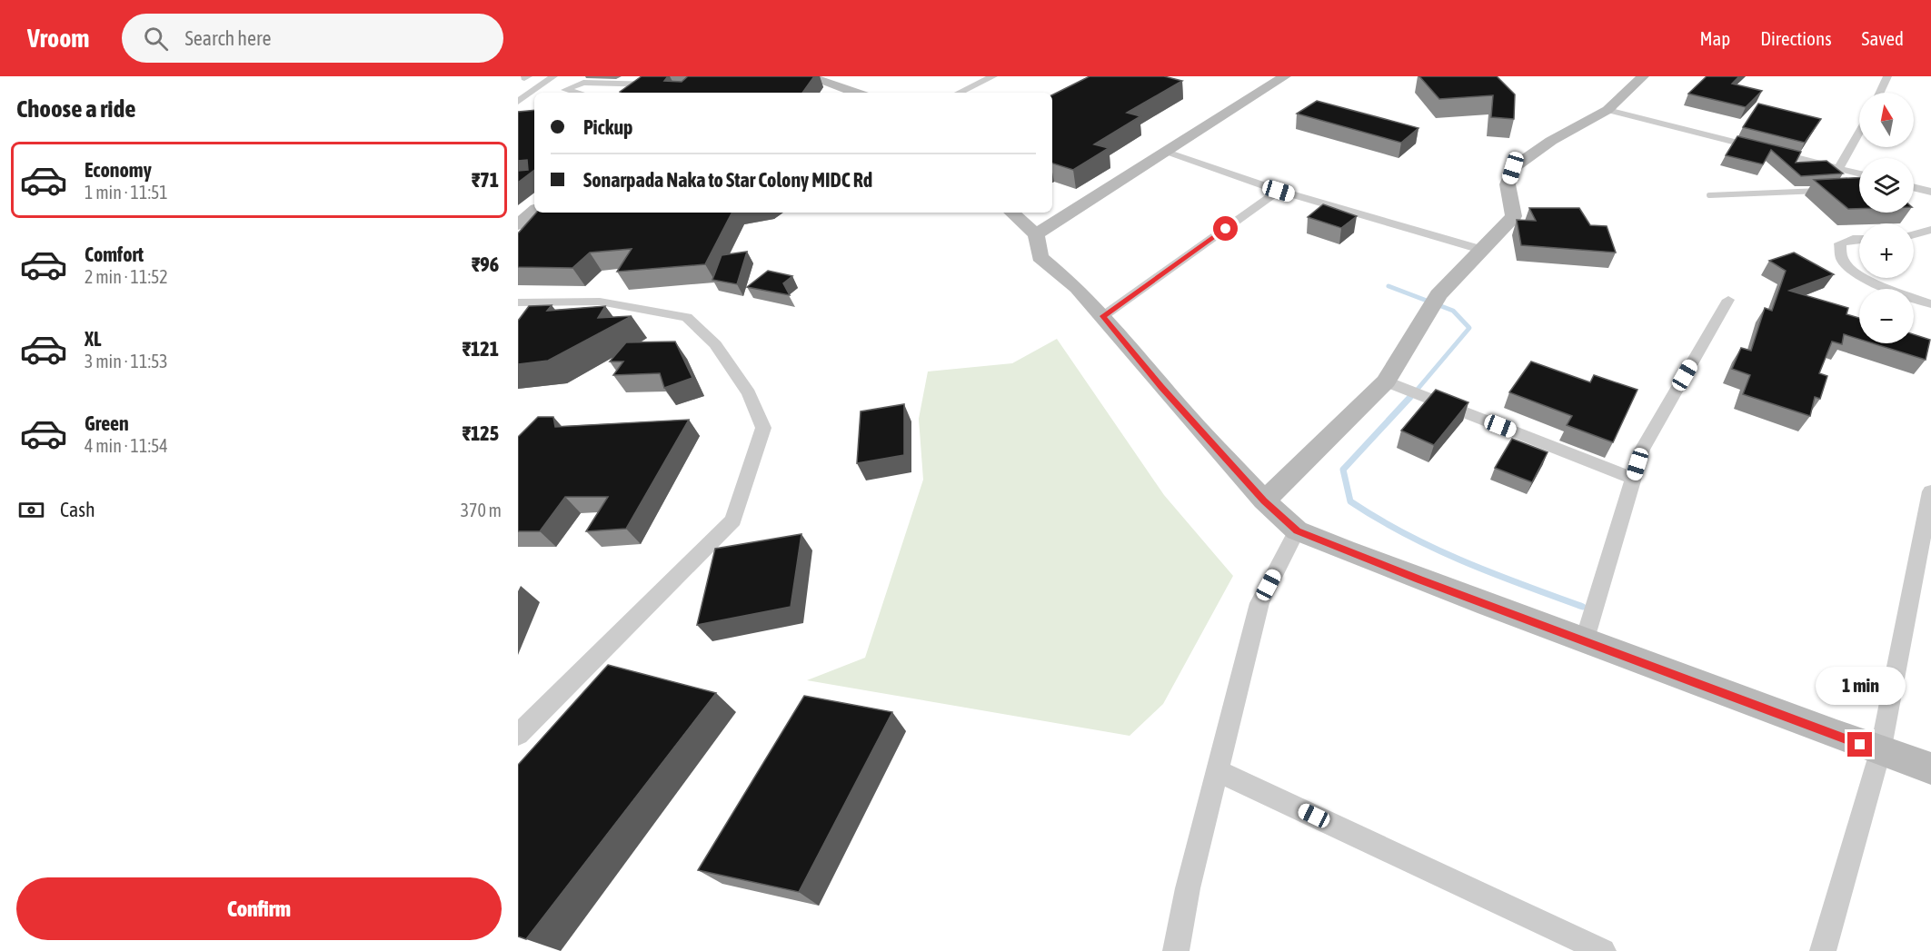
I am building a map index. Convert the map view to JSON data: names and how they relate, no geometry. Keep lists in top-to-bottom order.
{
  "north": "top",
  "page": {
    "header": "Vroom",
    "search": "Search here",
    "nav": ["Map", "Directions", "Saved"],
    "heading": "Choose a ride",
    "map_buttons": ["+", "−"],
    "banner": ["Pickup", "Sonarpada Naka to Star Colony MIDC Rd"],
    "list": [
      {
        "name": "Economy",
        "note": "1 min · 11:51",
        "value": "₹71"
      },
      {
        "name": "Comfort",
        "note": "2 min · 11:52",
        "value": "₹96"
      },
      {
        "name": "XL",
        "note": "3 min · 11:53",
        "value": "₹121"
      },
      {
        "name": "Green",
        "note": "4 min · 11:54",
        "value": "₹125"
      }
    ],
    "pay": ["Cash", "370 m"],
    "bubble": "1 min",
    "buttons": "Confirm"
  }
}
